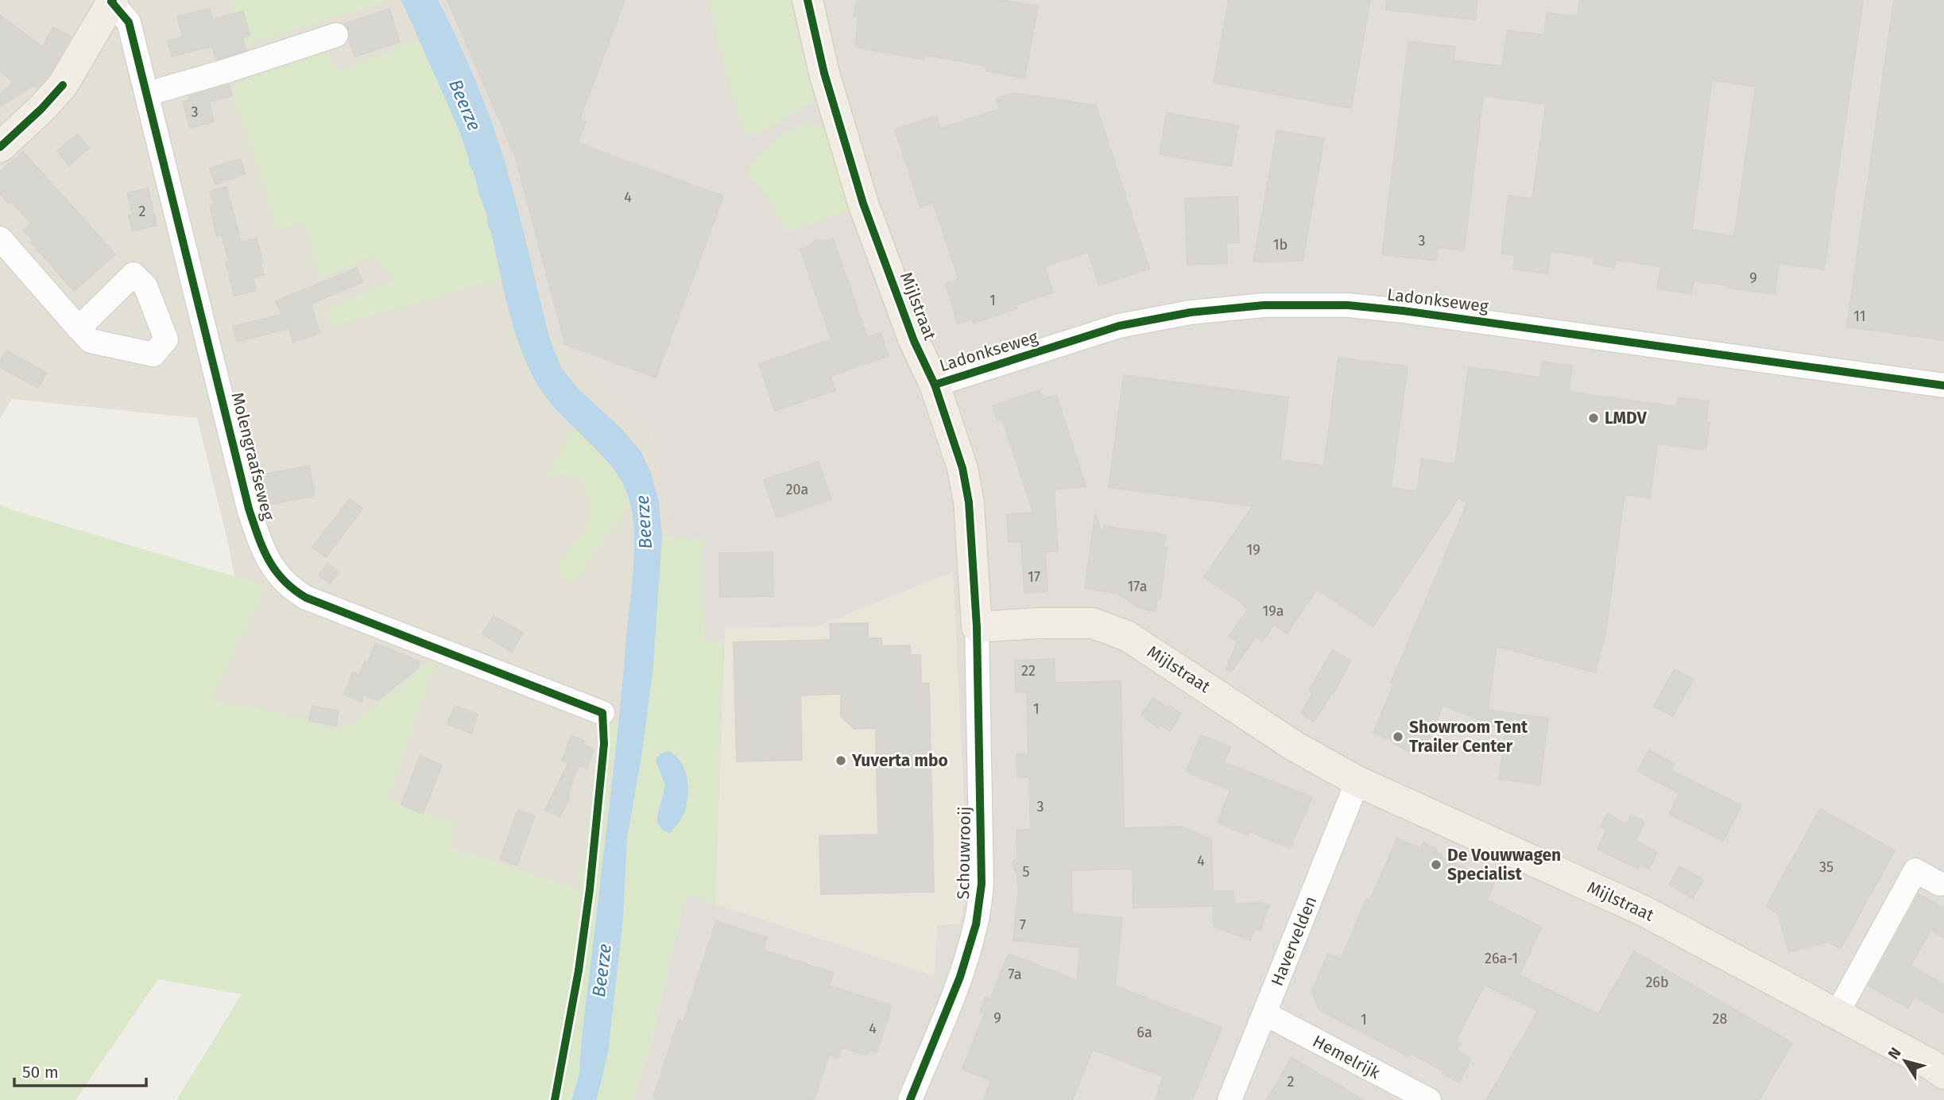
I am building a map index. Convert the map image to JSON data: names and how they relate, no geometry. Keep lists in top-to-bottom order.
{
  "streets": {
    "main road": ["Mijlstraat"],
    "street": [
      "Ladonkseweg",
      "Molengraafseweg",
      "Schouwrooij",
      "Havervelden",
      "Hemelrijk"
    ]
  },
  "crossings": [
    ["Ladonkseweg", "Mijlstraat"],
    ["Mijlstraat", "Schouwrooij"],
    ["Mijlstraat", "Havervelden"],
    ["Havervelden", "Hemelrijk"]
  ],
  "water": ["Beerze"],
  "places": [
    "LMDV",
    "Showroom Tent Trailer Center",
    "Yuverta mbo",
    "De Vouwwagen Specialist"
  ],
  "house_numbers": [
    "3",
    "4",
    "2",
    "3",
    "1b",
    "9",
    "1",
    "11",
    "20a",
    "19",
    "17",
    "17a",
    "19a",
    "22",
    "1",
    "3",
    "4",
    "35",
    "5",
    "7",
    "26a-1",
    "7a",
    "26b",
    "9",
    "28",
    "1",
    "4",
    "6a",
    "2"
  ],
  "scale_bar": "50 m",
  "north": "top left"
}
